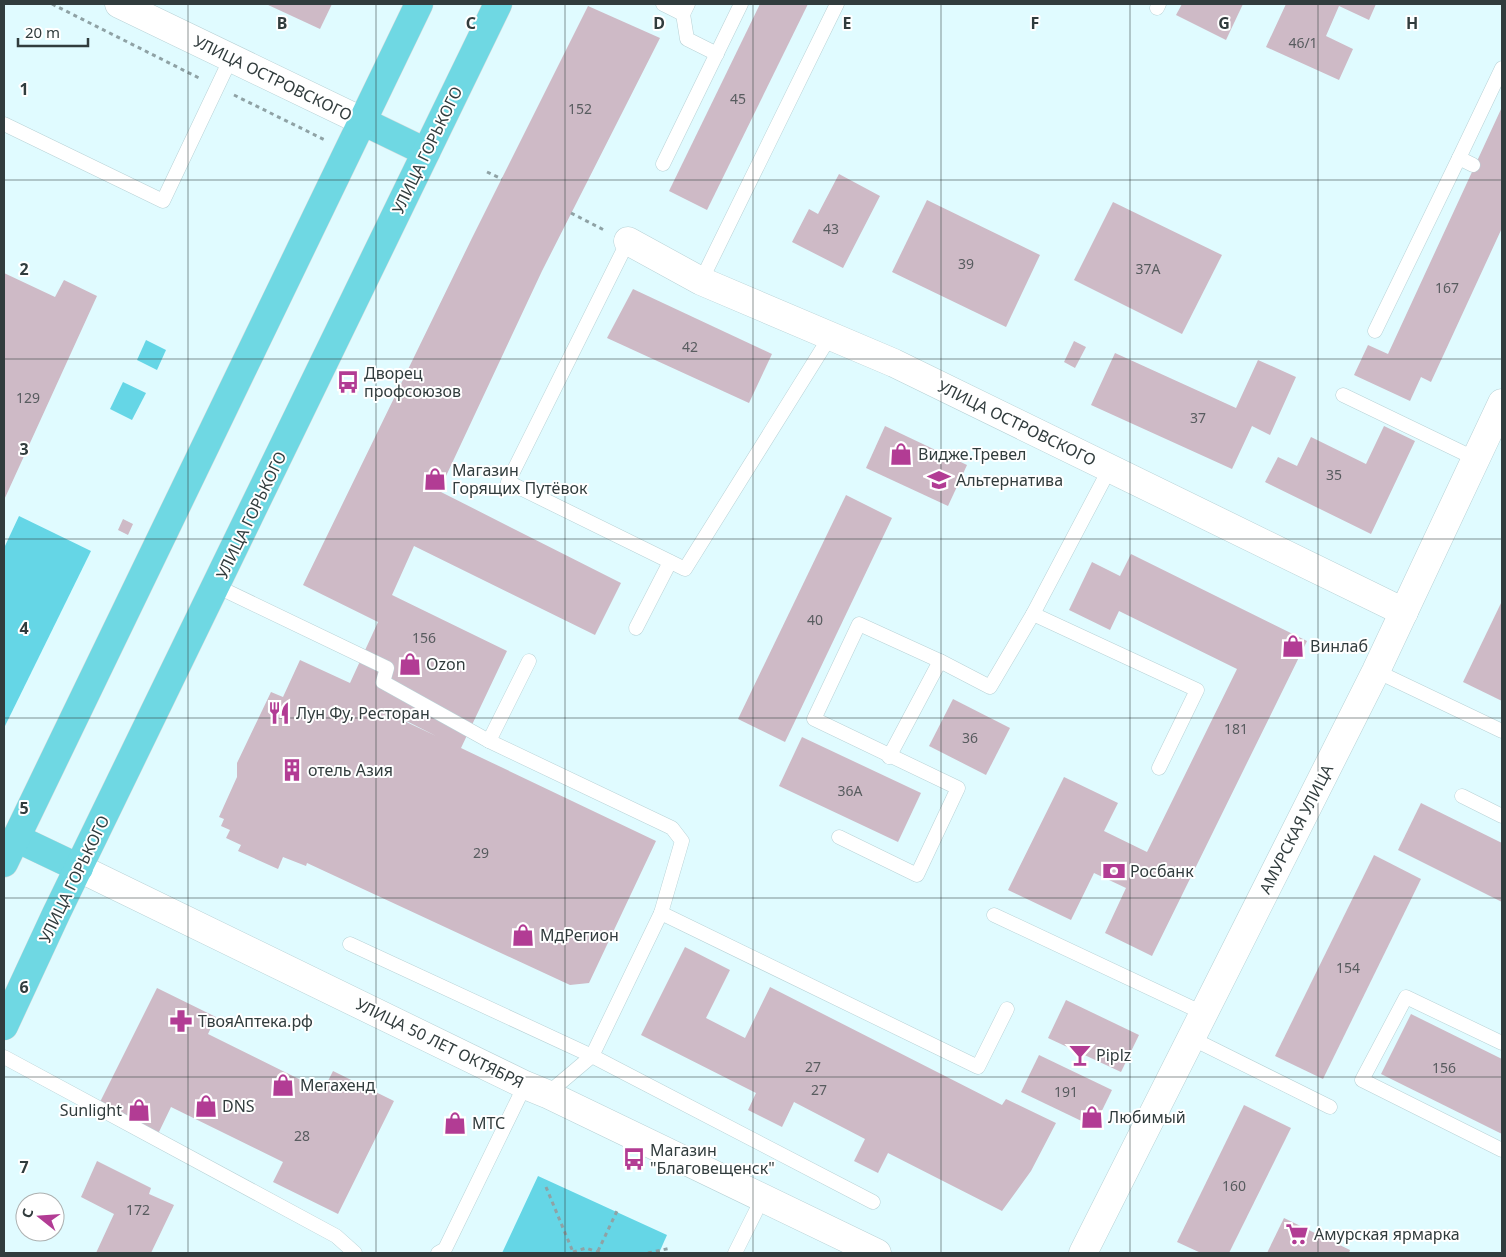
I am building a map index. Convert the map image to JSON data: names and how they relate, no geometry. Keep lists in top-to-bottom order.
{
  "streets": {
    "main road": ["УЛИЦА ОСТРОВСКОГО", "УЛИЦА ГОРЬКОГО", "УЛИЦА 50 ЛЕТ ОКТЯБРЯ"],
    "street": ["АМУРСКАЯ УЛИЦА"]
  },
  "crossings": [
    ["УЛИЦА ОСТРОВСКОГО", "УЛИЦА ГОРЬКОГО"],
    ["УЛИЦА ОСТРОВСКОГО", "АМУРСКАЯ УЛИЦА"],
    ["УЛИЦА ГОРЬКОГО", "УЛИЦА 50 ЛЕТ ОКТЯБРЯ"]
  ],
  "places": {
    "bus stop": ["Дворец профсоюзов", "Магазин \"Благовещенск\""],
    "shop": [
      "Видже.Тревел",
      "Магазин Горящих Путёвок",
      "Винлаб",
      "Ozon",
      "МдРегион",
      "Мегахенд",
      "DNS",
      "Sunlight",
      "Любимый",
      "МТС"
    ],
    "school or university": ["Альтернатива"],
    "restaurant": ["Лун Фу, Ресторан"],
    "building": ["отель Азия"],
    "bank": ["Росбанк"],
    "pharmacy": ["ТвояАптека.рф"],
    "bar": ["Piplz"],
    "supermarket": ["Амурская ярмарка"]
  },
  "house_numbers": [
    "46/1",
    "45",
    "152",
    "43",
    "39",
    "37А",
    "167",
    "42",
    "129",
    "37",
    "35",
    "40",
    "156",
    "181",
    "36",
    "36А",
    "29",
    "154",
    "27",
    "156",
    "27",
    "191",
    "28",
    "160",
    "172"
  ],
  "scale_bar": "20 m",
  "north": "left",
  "grid": {
    "columns": [
      "B",
      "C",
      "D",
      "E",
      "F",
      "G",
      "H"
    ],
    "rows": [
      "1",
      "2",
      "3",
      "4",
      "5",
      "6",
      "7"
    ]
  }
}
